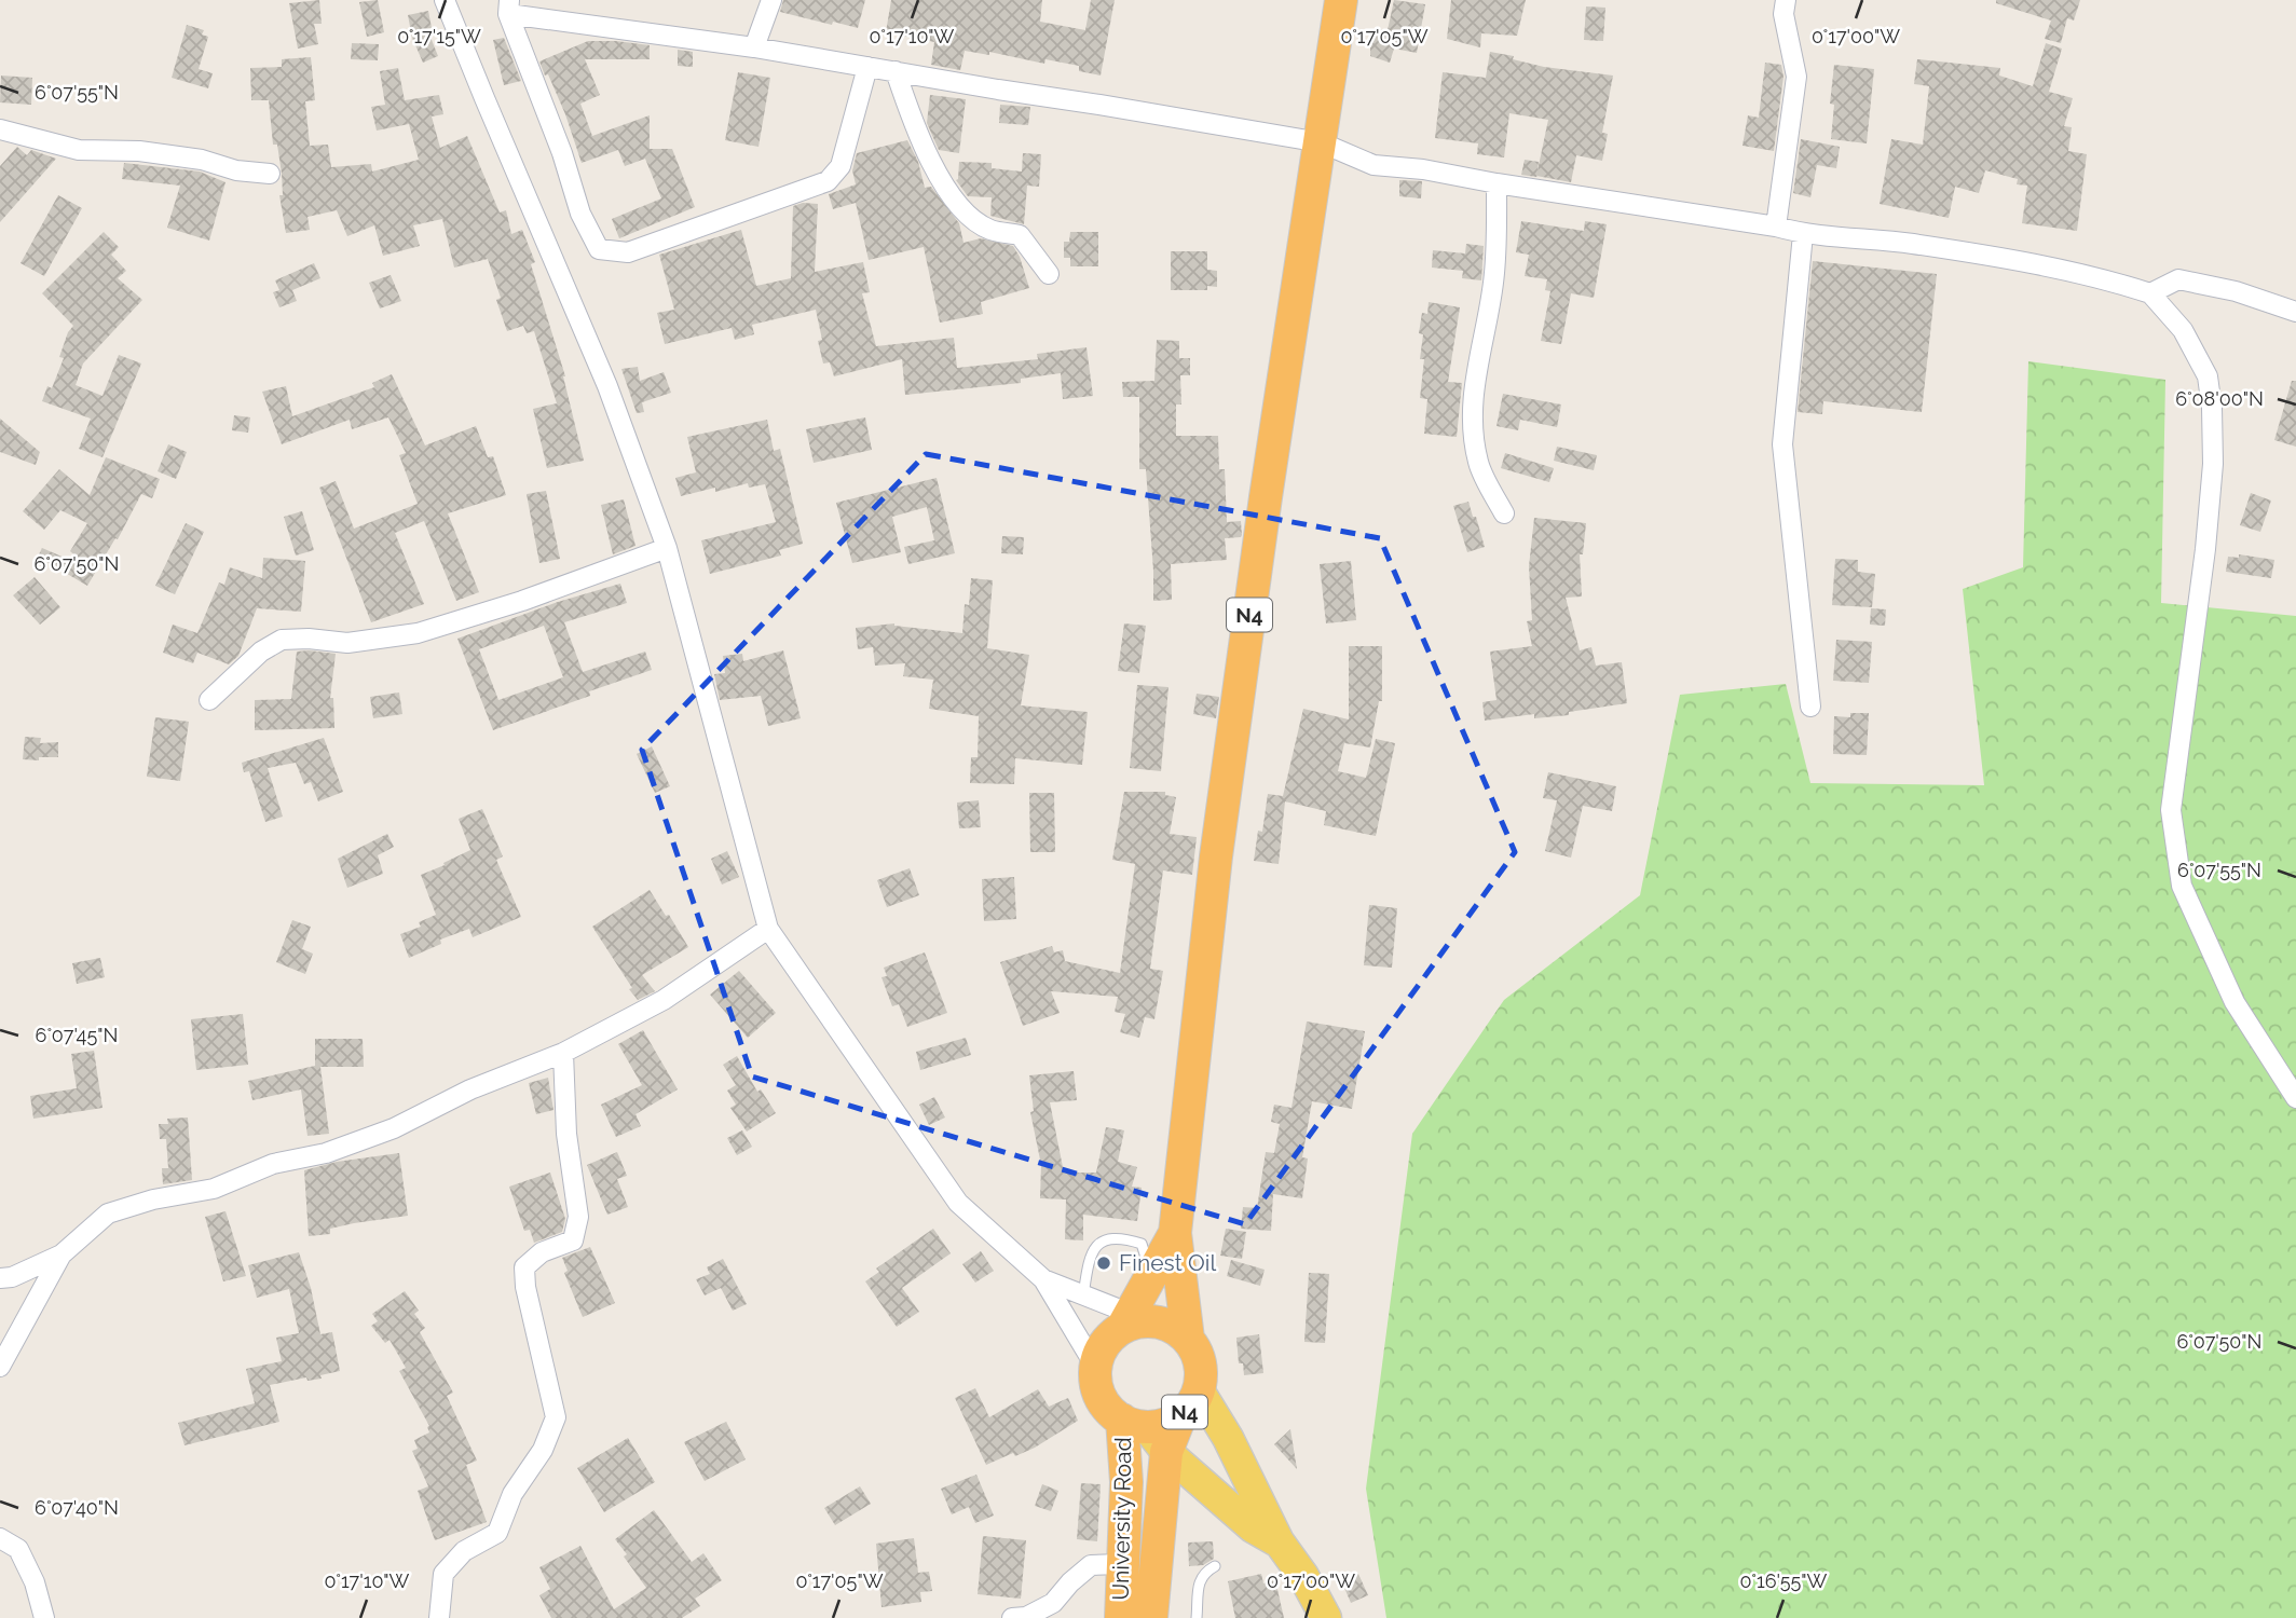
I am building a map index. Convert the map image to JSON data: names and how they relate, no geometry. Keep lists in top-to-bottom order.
{
  "streets": {
    "highway": ["N4", "University Road"]
  },
  "crossings": [
    ["N4", "University Road"]
  ],
  "places": ["Finest Oil"],
  "coordinates": [
    "0°17'15\"W",
    "0°17'10\"W",
    "0°17'05\"W",
    "0°17'00\"W",
    "6°07'55\"N",
    "6°08'00\"N",
    "6°07'50\"N",
    "6°07'45\"N",
    "6°07'40\"N",
    "0°16'55\"W"
  ]
}
